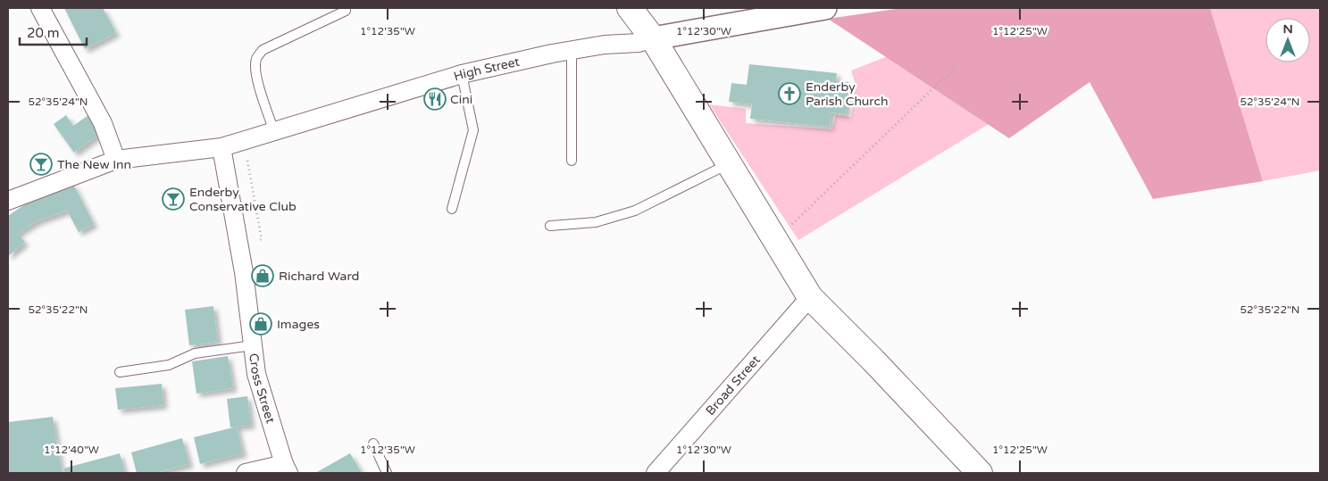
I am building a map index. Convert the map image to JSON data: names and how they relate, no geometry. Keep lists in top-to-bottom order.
{
  "streets": {
    "street": ["High Street", "Broad Street", "Cross Street"]
  },
  "crossings": [
    ["High Street", "Cross Street"]
  ],
  "places": {
    "church": ["Enderby Parish Church"],
    "restaurant": ["Cini"],
    "bar": ["The New Inn", "Enderby Conservative Club"],
    "shop": ["Richard Ward", "Images"]
  },
  "scale_bar": "20 m",
  "north": "top",
  "coordinates": [
    "1°12'35\"W",
    "1°12'30\"W",
    "1°12'25\"W",
    "52°35'24\"N",
    "52°35'22\"N",
    "1°12'40\"W"
  ]
}
